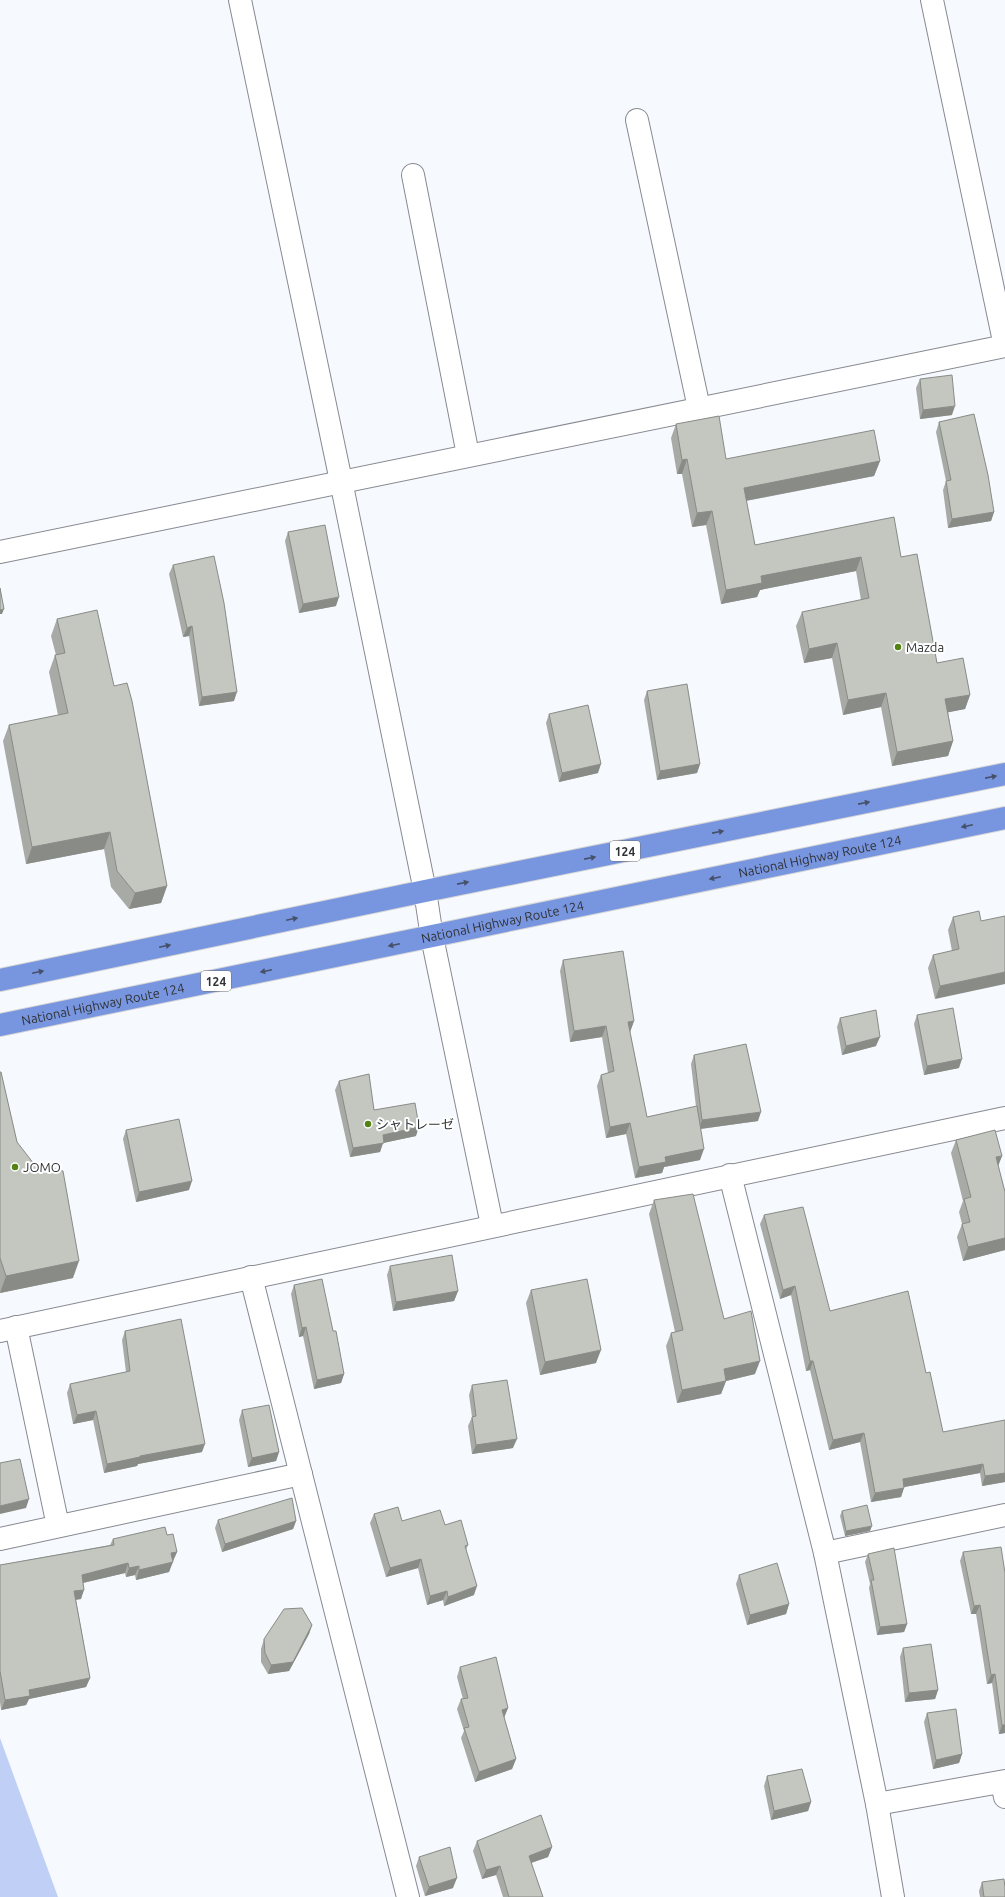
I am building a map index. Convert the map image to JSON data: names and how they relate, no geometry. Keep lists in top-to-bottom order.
{
  "streets": {
    "highway": ["124", "National Highway Route 124"]
  },
  "places": ["Mazda", "シャトレーゼ", "JOMO"]
}
